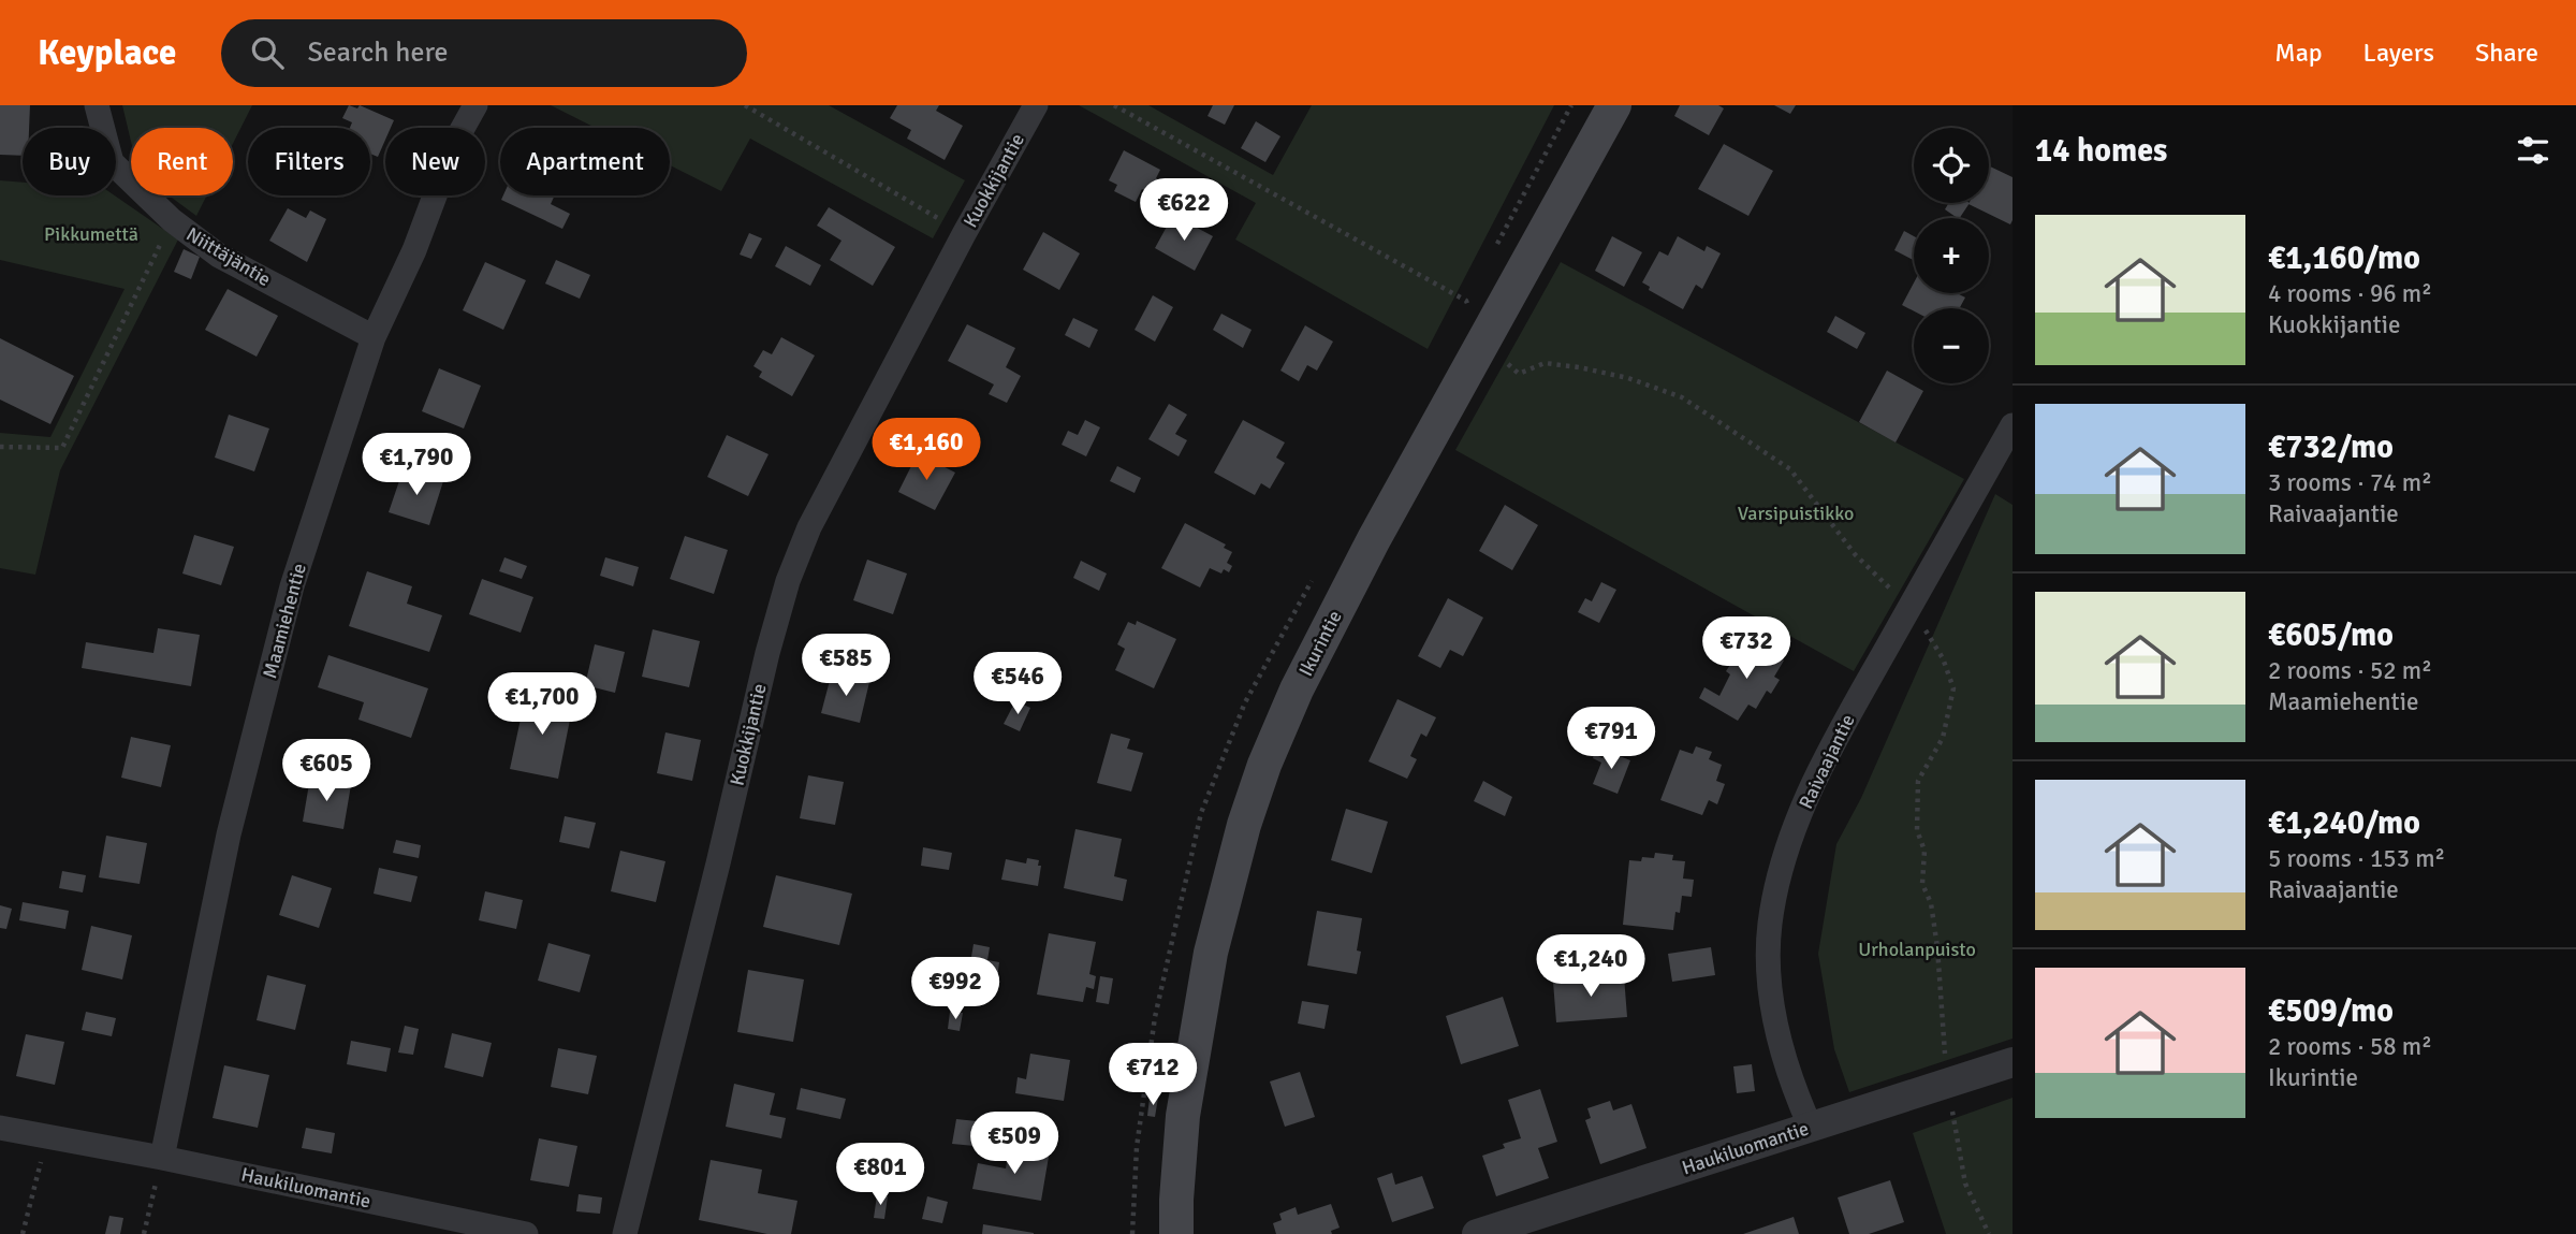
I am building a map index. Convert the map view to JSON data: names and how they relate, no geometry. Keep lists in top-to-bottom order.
{
  "streets": {
    "main road": ["Ikurintie"],
    "street": [
      "Kuokkijantie",
      "Niittäjäntie",
      "Maamiehentie",
      "Raivaajantie",
      "Haukiluomantie"
    ]
  },
  "crossings": [
    ["Niittäjäntie", "Maamiehentie"],
    ["Maamiehentie", "Haukiluomantie"],
    ["Raivaajantie", "Haukiluomantie"]
  ],
  "parks": ["Pikkumettä", "Varsipuistikko", "Urholanpuisto"],
  "page": {
    "header": "Keyplace",
    "search": "Search here",
    "nav": ["Map", "Layers", "Share"],
    "heading": "14 homes",
    "map_buttons": ["+", "−"],
    "chip": [
      "Buy",
      "Rent",
      "Filters",
      "New",
      "Apartment"
    ],
    "price": [
      "€622",
      "€1,160",
      "€1,790",
      "€732",
      "€585",
      "€546",
      "€1,700",
      "€791",
      "€605",
      "€1,240",
      "€992",
      "€712",
      "€509",
      "€801"
    ],
    "list": [
      {
        "name": "€1,160/mo",
        "note": "4 rooms · 96 m² · Kuokkijantie"
      },
      {
        "name": "€732/mo",
        "note": "3 rooms · 74 m² · Raivaajantie"
      },
      {
        "name": "€605/mo",
        "note": "2 rooms · 52 m² · Maamiehentie"
      },
      {
        "name": "€1,240/mo",
        "note": "5 rooms · 153 m² · Raivaajantie"
      },
      {
        "name": "€509/mo",
        "note": "2 rooms · 58 m² · Ikurintie"
      }
    ]
  }
}
